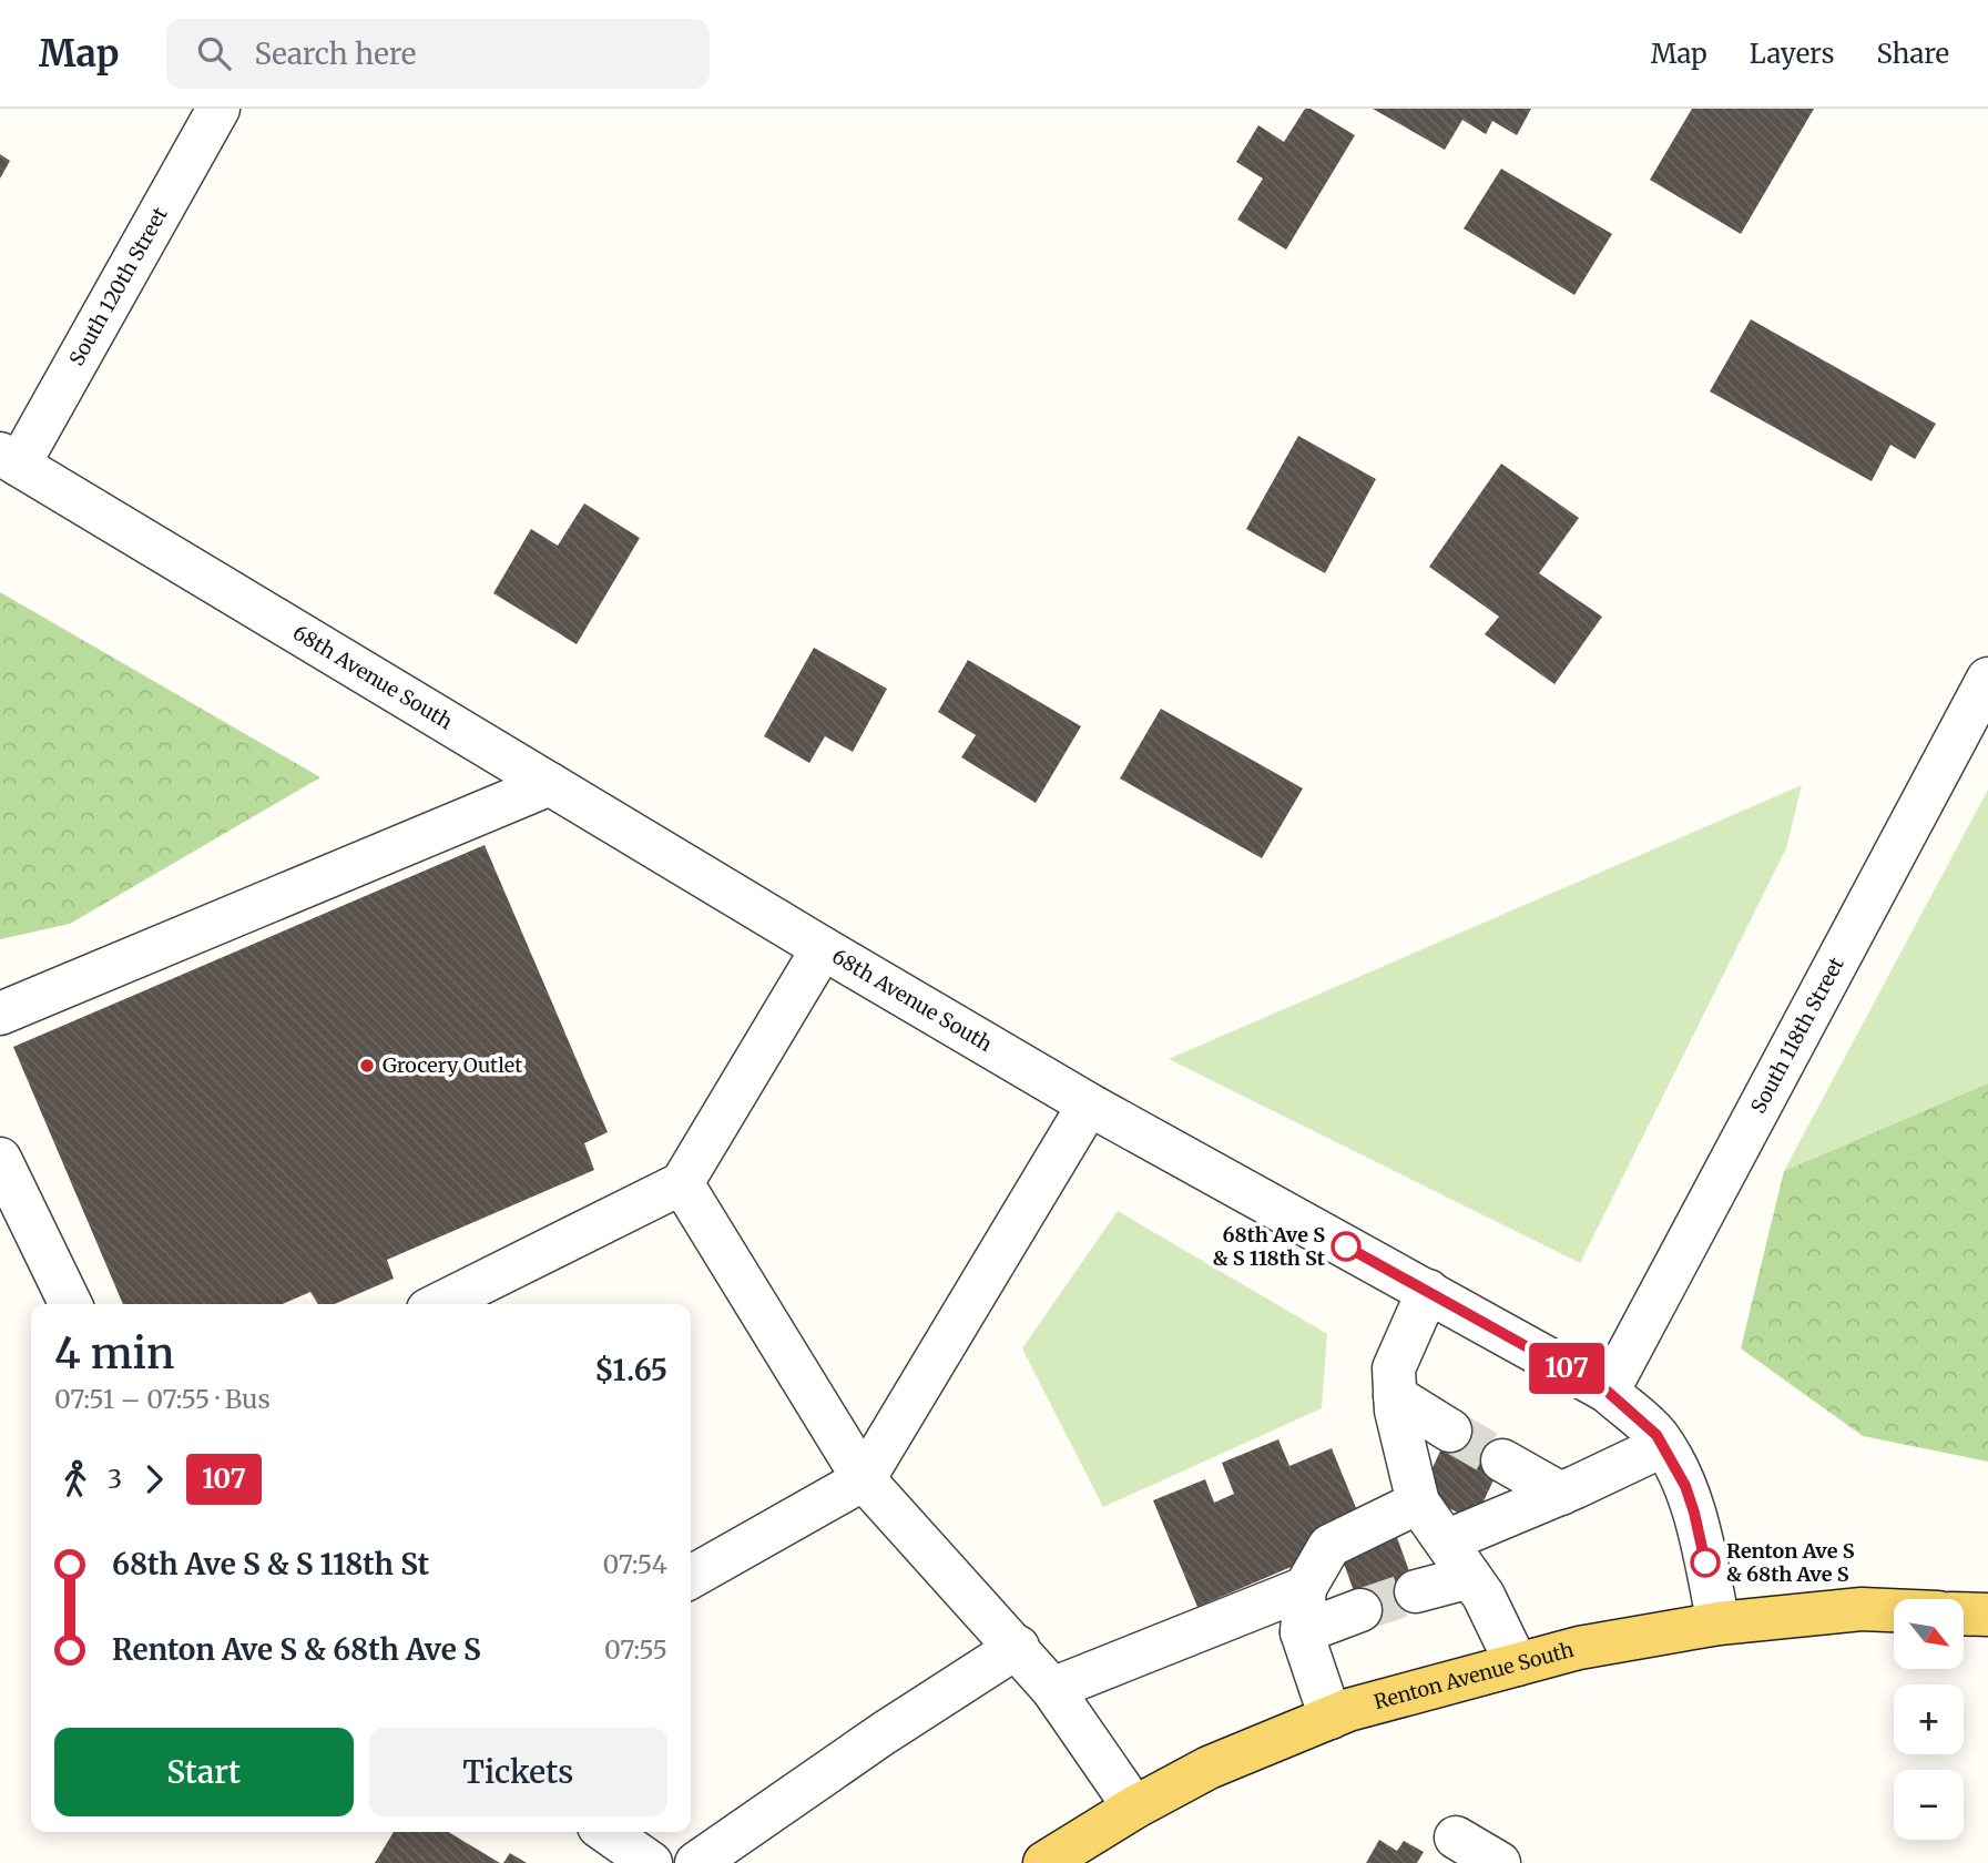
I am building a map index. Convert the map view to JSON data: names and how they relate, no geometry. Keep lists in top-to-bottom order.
{
  "streets": {
    "main road": ["Renton Avenue South"],
    "street": ["South 120th Street", "68th Avenue South", "South 118th Street"]
  },
  "crossings": [
    ["South 120th Street", "68th Avenue South"],
    ["68th Avenue South", "South 118th Street"],
    ["68th Avenue South", "Renton Avenue South"]
  ],
  "places": ["Grocery Outlet", "68th Ave S & S 118th St", "Renton Ave S & 68th Ave S"],
  "lines": ["bus line 107"],
  "north": "bottom right",
  "page": {
    "header": "Map",
    "search": "Search here",
    "nav": ["Map", "Layers", "Share"],
    "on_map": "107",
    "heading": ["4 min", "07:51 – 07:55 · Bus", "$1.65"],
    "legs": ["3", "107"],
    "list": [
      {
        "name": "68th Ave S & S 118th St",
        "value": "07:54"
      },
      {
        "name": "Renton Ave S & 68th Ave S",
        "value": "07:55"
      }
    ],
    "map_buttons": ["+", "−"],
    "buttons": ["Start", "Tickets"]
  }
}
